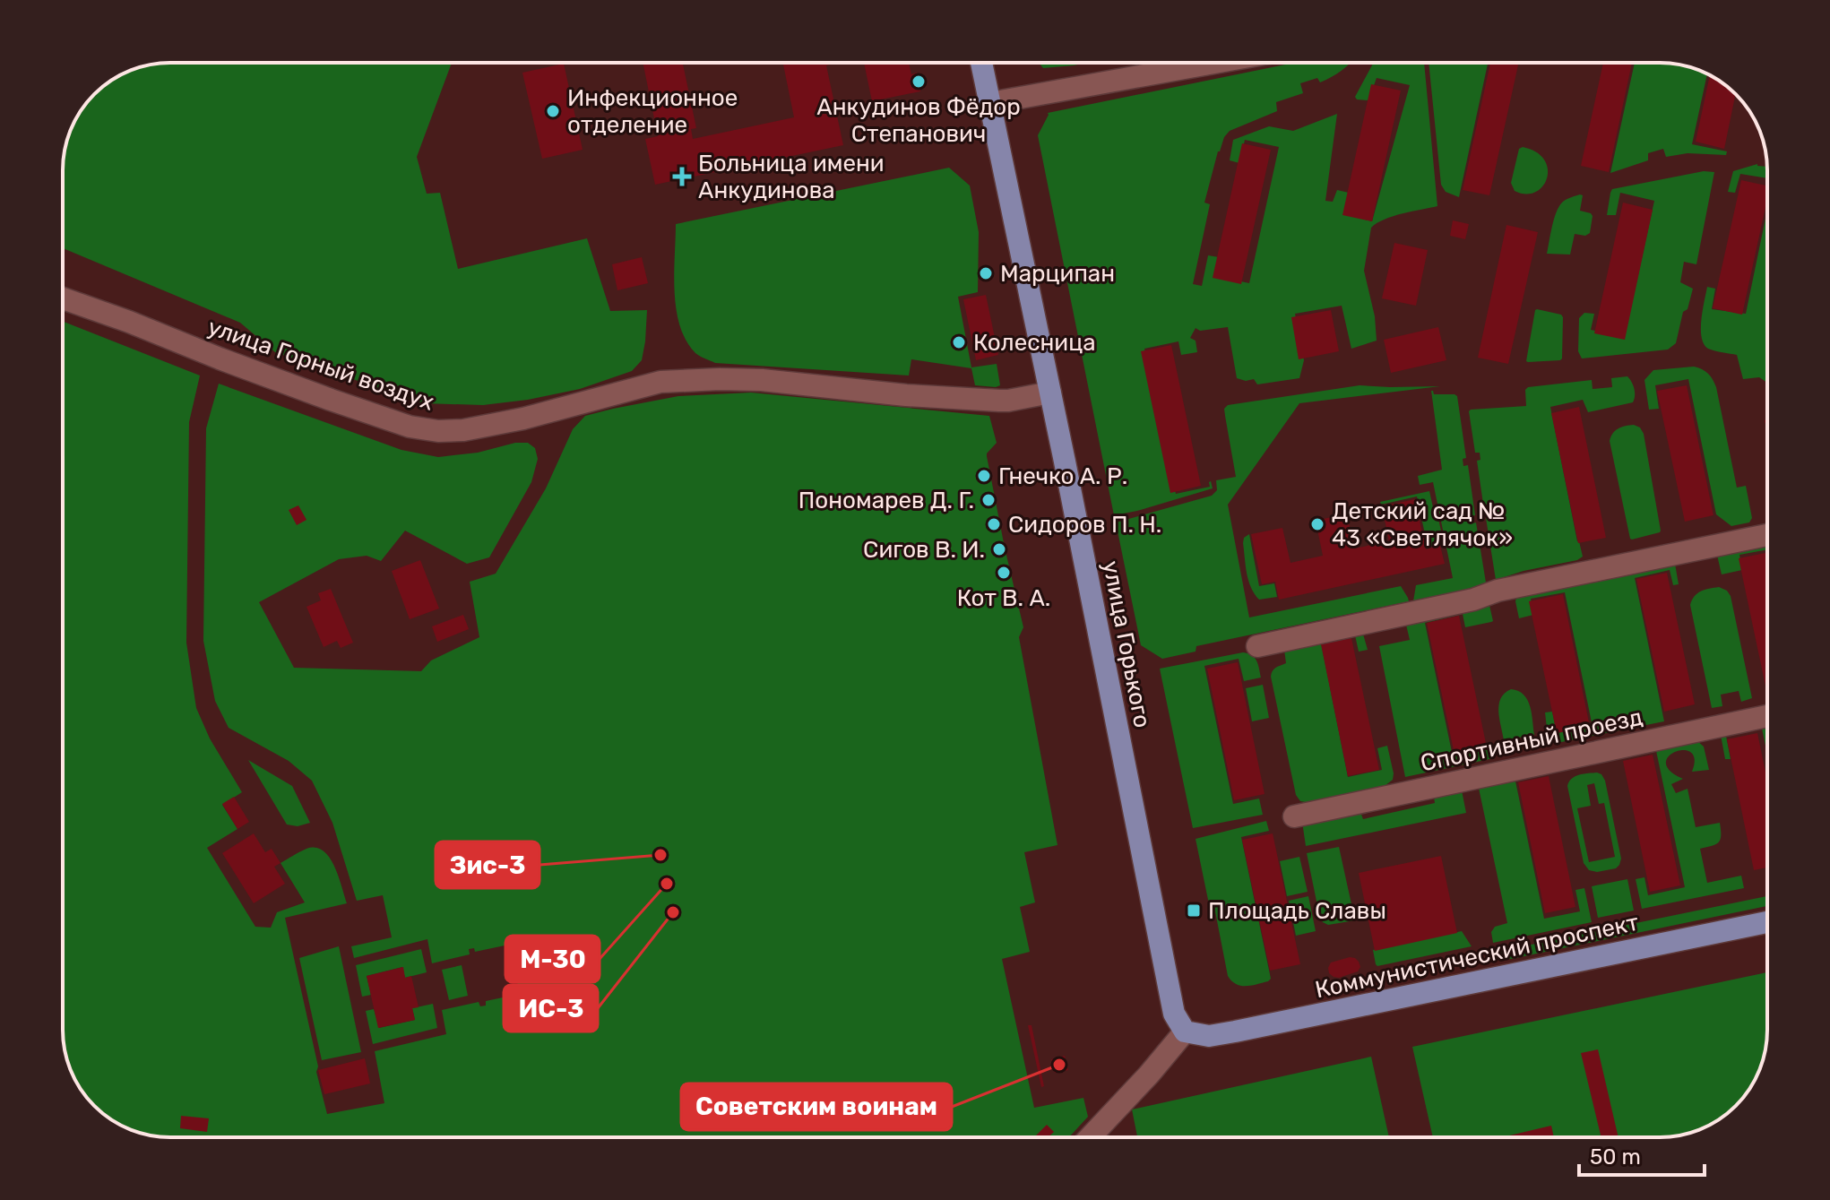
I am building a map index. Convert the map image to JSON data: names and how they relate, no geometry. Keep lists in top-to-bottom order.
{
  "streets": {
    "main road": ["улица Горького", "Коммунистический проспект"],
    "street": ["улица Горный воздух", "Спортивный проезд"]
  },
  "crossings": [
    ["улица Горный воздух", "улица Горького"],
    ["улица Горького", "Коммунистический проспект"]
  ],
  "places": {
    "other": [
      "Анкудинов Фёдор Степанович",
      "Инфекционное отделение",
      "Марципан",
      "Колесница",
      "Гнечко А. Р.",
      "Пономарев Д. Г.",
      "Сидоров П. Н.",
      "Детский сад № 43 «Светлячок»",
      "Сигов В. И.",
      "Кот В. А.",
      "Зис-3",
      "М-30",
      "ИС-3",
      "Советским воинам"
    ],
    "health": ["Больница имени Анкудинова"],
    "transit": ["Площадь Славы"]
  },
  "scale_bar": "50 m"
}
